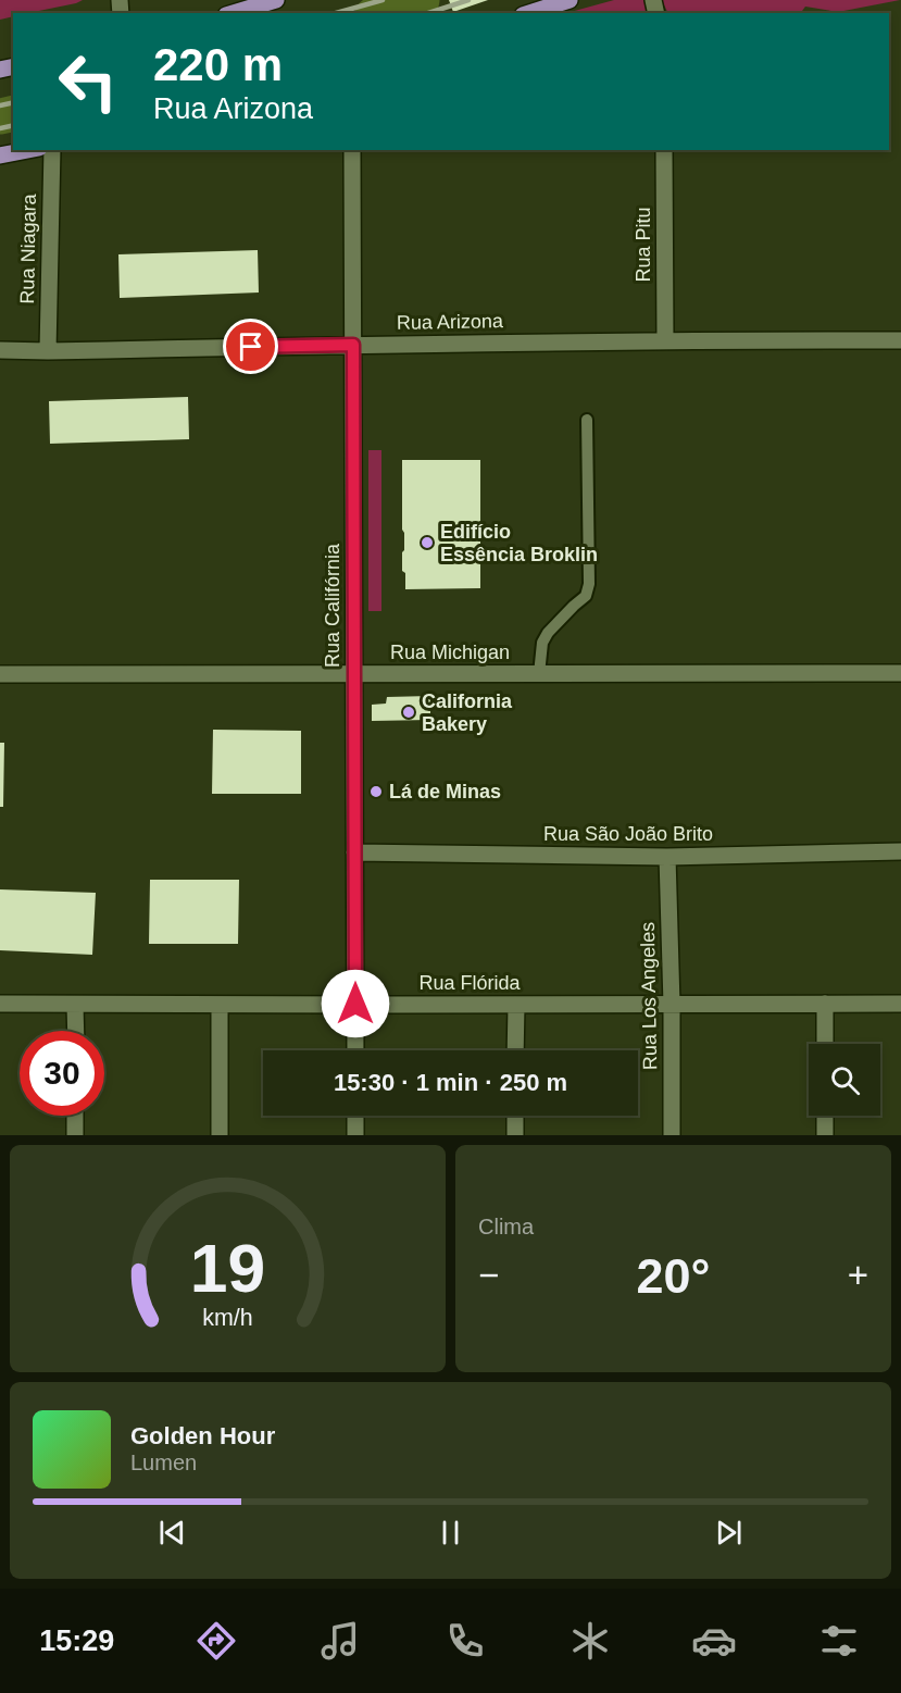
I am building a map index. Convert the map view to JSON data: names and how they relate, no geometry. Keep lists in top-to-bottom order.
{
  "streets": {
    "street": [
      "Rua Pitu",
      "Rua Niagara",
      "Rua Arizona",
      "Rua Califórnia",
      "Rua Michigan",
      "Rua São João Brito",
      "Rua Flórida",
      "Rua Los Angeles"
    ]
  },
  "crossings": [
    ["Rua Pitu", "Rua Arizona"],
    ["Rua Niagara", "Rua Arizona"],
    ["Rua Arizona", "Rua Califórnia"],
    ["Rua Califórnia", "Rua Michigan"],
    ["Rua Califórnia", "Rua São João Brito"],
    ["Rua Califórnia", "Rua Flórida"],
    ["Rua São João Brito", "Rua Los Angeles"],
    ["Rua Flórida", "Rua Los Angeles"]
  ],
  "places": ["Edifício Essência Broklin", "California Bakery", "Lá de Minas"],
  "page": {
    "turn": ["220 m", "Rua Arizona"],
    "limit": "30",
    "trip": "15:30 · 1 min · 250 m",
    "tile": "Clima",
    "heat": ["−", "20°", "+"],
    "song": ["Golden Hour", "Lumen"],
    "tabs": "15:29",
    "gauge": ["19", "km/h"]
  }
}
